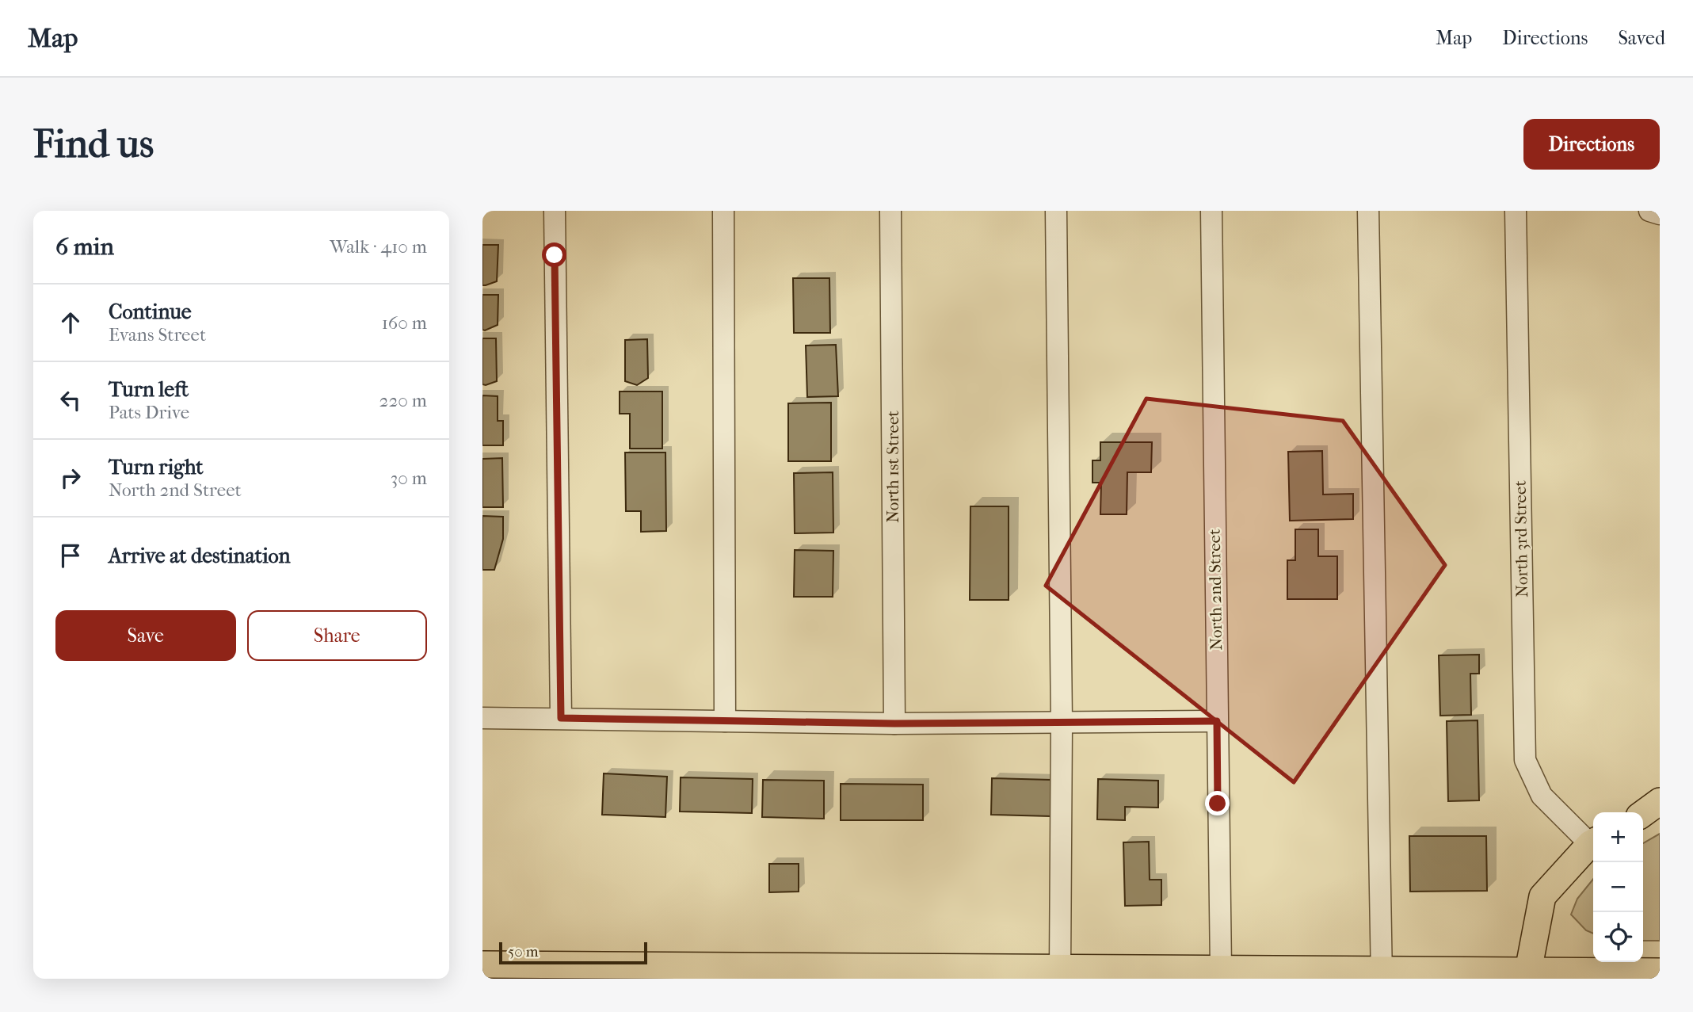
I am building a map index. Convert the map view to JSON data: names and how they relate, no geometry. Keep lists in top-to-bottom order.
{
  "streets": {
    "street": ["North 1st Street", "North 3rd Street", "North 2nd Street"]
  },
  "scale_bar": "50 m",
  "page": {
    "header": "Map",
    "nav": ["Map", "Directions", "Saved"],
    "buttons": [
      "Directions",
      ["Save", "Share"]
    ],
    "title": "Find us",
    "heading": ["6 min", "Walk · 410 m"],
    "list": [
      ["Continue", "Evans Street", "160 m"],
      ["Turn left", "Pats Drive", "220 m"],
      ["Turn right", "North 2nd Street", "30 m"],
      "Arrive at destination"
    ],
    "map_buttons": ["+", "−"],
    "scale": "50 m"
  }
}
